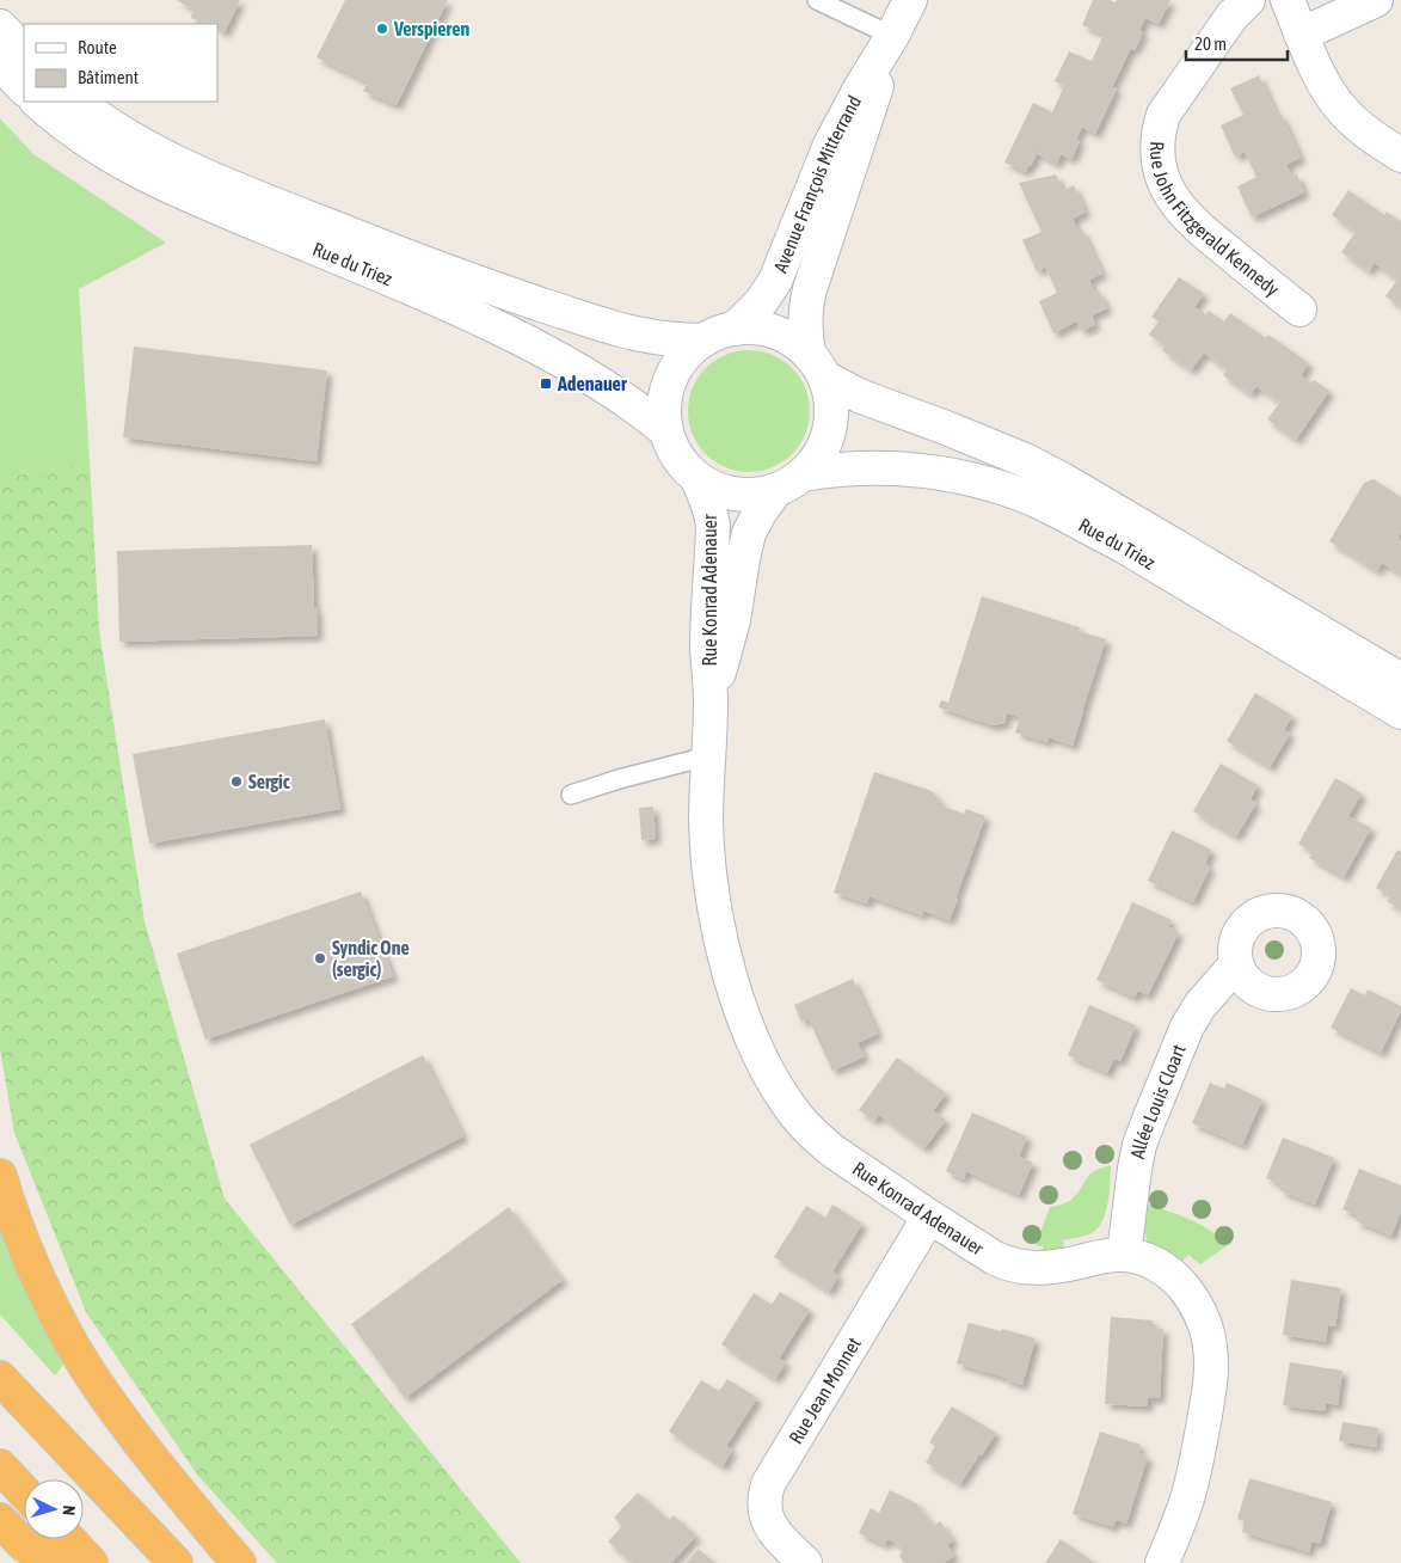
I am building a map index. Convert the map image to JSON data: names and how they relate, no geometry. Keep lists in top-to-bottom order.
{
  "streets": {
    "street": [
      "Avenue François Mitterrand",
      "Rue John Fitzgerald Kennedy",
      "Rue du Triez",
      "Rue Konrad Adenauer",
      "Allée Louis Cloart",
      "Rue Jean Monnet"
    ]
  },
  "crossings": [
    ["Avenue François Mitterrand", "Rue du Triez"],
    ["Avenue François Mitterrand", "Rue Konrad Adenauer"],
    ["Rue du Triez", "Rue Konrad Adenauer"],
    ["Rue Konrad Adenauer", "Allée Louis Cloart"],
    ["Rue Konrad Adenauer", "Rue Jean Monnet"]
  ],
  "places": {
    "other": ["Verspieren", "Sergic", "Syndic One (sergic)"],
    "transit": ["Adenauer"]
  },
  "legend": ["Route", "Bâtiment"],
  "scale_bar": "20 m",
  "north": "right"
}
